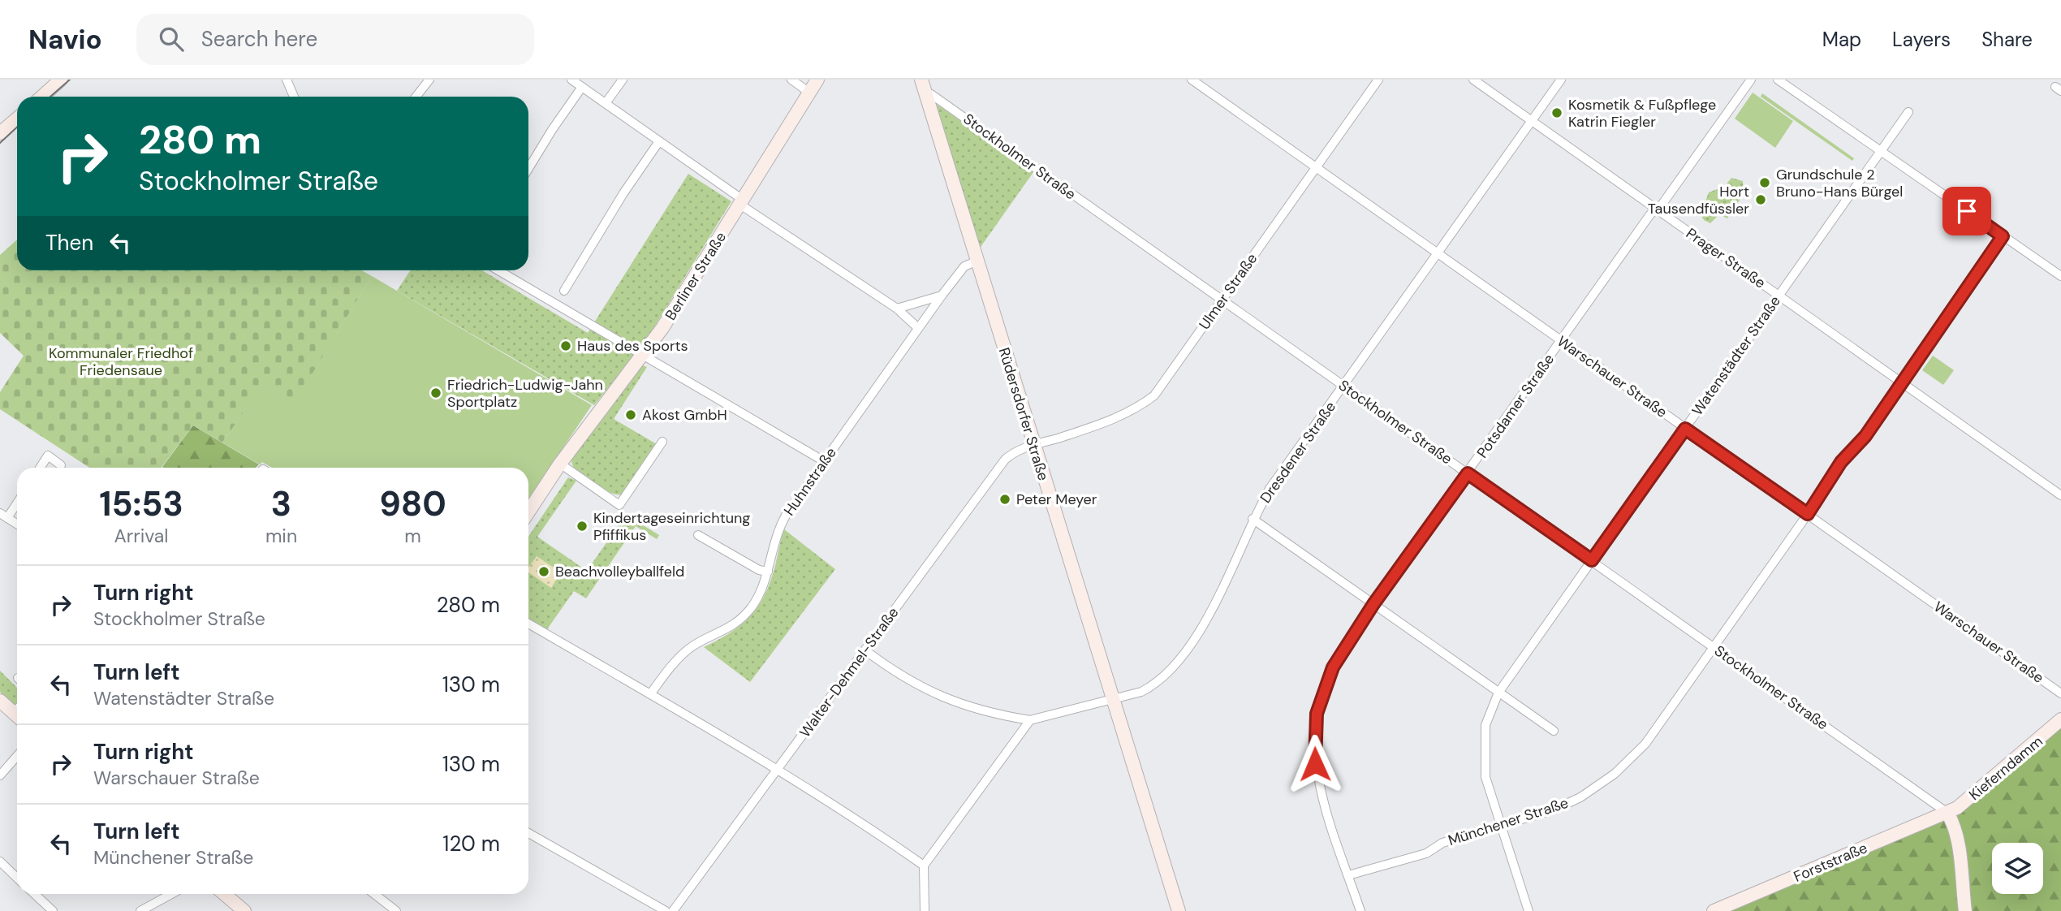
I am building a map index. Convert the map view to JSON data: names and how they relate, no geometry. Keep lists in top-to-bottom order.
{
  "streets": {
    "street": [
      "Stockholmer Straße",
      "Prager Straße",
      "Berliner Straße",
      "Ulmer Straße",
      "Watenstädter Straße",
      "Warschauer Straße",
      "Potsdamer Straße",
      "Rüdersdorfer Straße",
      "Dresdener Straße",
      "Huhnstraße",
      "Walter-Dehmel-Straße",
      "Kieferndamm",
      "Münchener Straße",
      "Forststraße"
    ]
  },
  "crossings": [
    ["Stockholmer Straße", "Ulmer Straße"],
    ["Stockholmer Straße", "Watenstädter Straße"],
    ["Stockholmer Straße", "Potsdamer Straße"],
    ["Stockholmer Straße", "Rüdersdorfer Straße"],
    ["Stockholmer Straße", "Dresdener Straße"],
    ["Stockholmer Straße", "Kieferndamm"],
    ["Stockholmer Straße", "Münchener Straße"],
    ["Stockholmer Straße", "Forststraße"],
    ["Prager Straße", "Watenstädter Straße"],
    ["Prager Straße", "Potsdamer Straße"],
    ["Prager Straße", "Dresdener Straße"],
    ["Prager Straße", "Münchener Straße"],
    ["Ulmer Straße", "Warschauer Straße"],
    ["Ulmer Straße", "Rüdersdorfer Straße"],
    ["Ulmer Straße", "Walter-Dehmel-Straße"],
    ["Watenstädter Straße", "Warschauer Straße"],
    ["Watenstädter Straße", "Münchener Straße"],
    ["Warschauer Straße", "Potsdamer Straße"],
    ["Warschauer Straße", "Dresdener Straße"],
    ["Warschauer Straße", "Münchener Straße"],
    ["Potsdamer Straße", "Münchener Straße"],
    ["Rüdersdorfer Straße", "Dresdener Straße"],
    ["Rüdersdorfer Straße", "Huhnstraße"],
    ["Rüdersdorfer Straße", "Walter-Dehmel-Straße"],
    ["Kieferndamm", "Forststraße"]
  ],
  "parks": ["Kommunaler Friedhof Friedensaue"],
  "places": [
    "Kosmetik & Fußpflege Katrin Fiegler",
    "Grundschule 2 Bruno-Hans Bürgel",
    "Hort Tausendfüssler",
    "Haus des Sports",
    "Friedrich-Ludwig-Jahn Sportplatz",
    "Akost GmbH",
    "Peter Meyer",
    "Kindertageseinrichtung Pfiffikus",
    "Beachvolleyballfeld"
  ],
  "page": {
    "header": "Navio",
    "search": "Search here",
    "nav": ["Map", "Layers", "Share"],
    "turn": ["280 m", "Stockholmer Straße"],
    "then": "Then",
    "eta": [
      "15:53",
      "Arrival",
      "3",
      "min",
      "980",
      "m"
    ],
    "list": [
      {
        "name": "Turn right",
        "note": "Stockholmer Straße",
        "value": "280 m"
      },
      {
        "name": "Turn left",
        "note": "Watenstädter Straße",
        "value": "130 m"
      },
      {
        "name": "Turn right",
        "note": "Warschauer Straße",
        "value": "130 m"
      },
      {
        "name": "Turn left",
        "note": "Münchener Straße",
        "value": "120 m"
      }
    ]
  }
}
